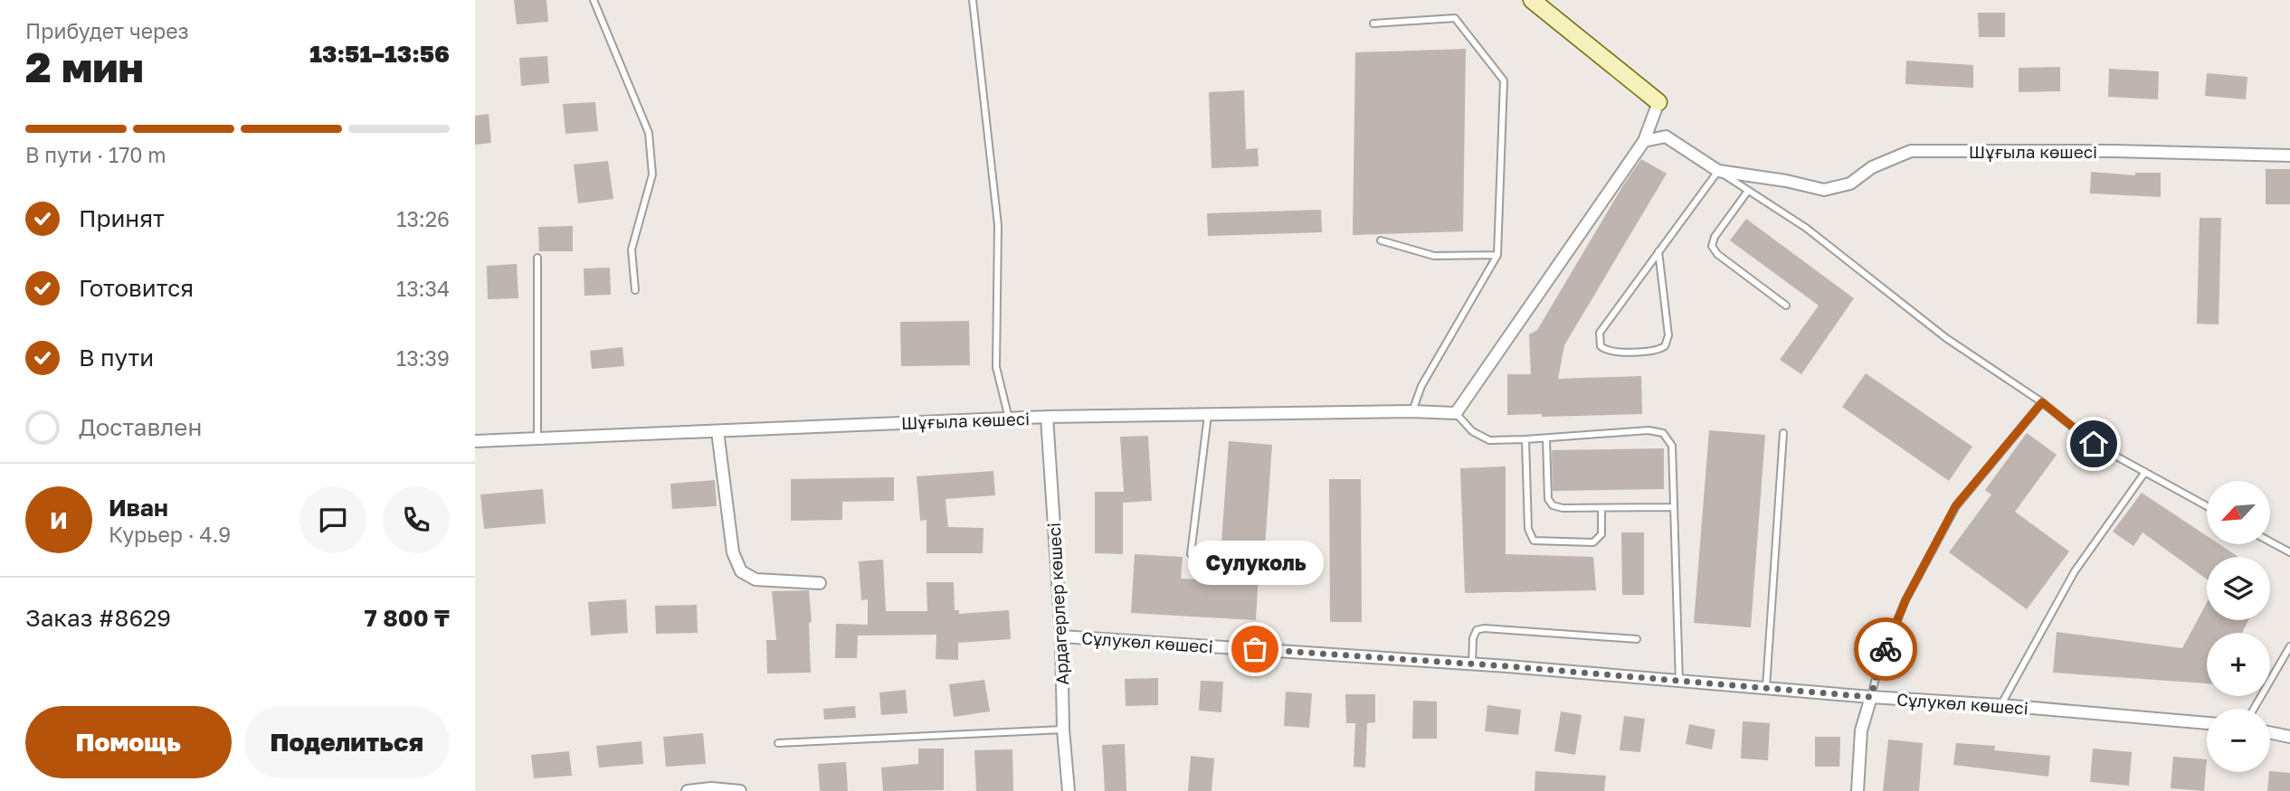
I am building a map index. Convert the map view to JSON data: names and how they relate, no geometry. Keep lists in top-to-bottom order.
{
  "streets": {
    "street": ["Шұғыла көшесі", "Ардагерлер көшесі", "Сұлукөл көшесі"]
  },
  "crossings": [
    ["Шұғыла көшесі", "Ардагерлер көшесі"],
    ["Ардагерлер көшесі", "Сұлукөл көшесі"]
  ],
  "places": ["Сулуколь"],
  "north": "bottom left",
  "page": {
    "heading": ["2 мин", "Прибудет через", "13:51–13:56"],
    "panel": [
      "Иван",
      "Курьер · 4.9",
      "Заказ #8629",
      "7 800 ₸"
    ],
    "bar": "В пути · 170 m",
    "list": [
      ["Принят", "13:26"],
      ["Готовится", "13:34"],
      ["В пути", "13:39"],
      "Доставлен"
    ],
    "map_buttons": ["+", "−"],
    "round": "И",
    "bubble": "Сулуколь",
    "buttons": ["Помощь", "Поделиться"]
  }
}
